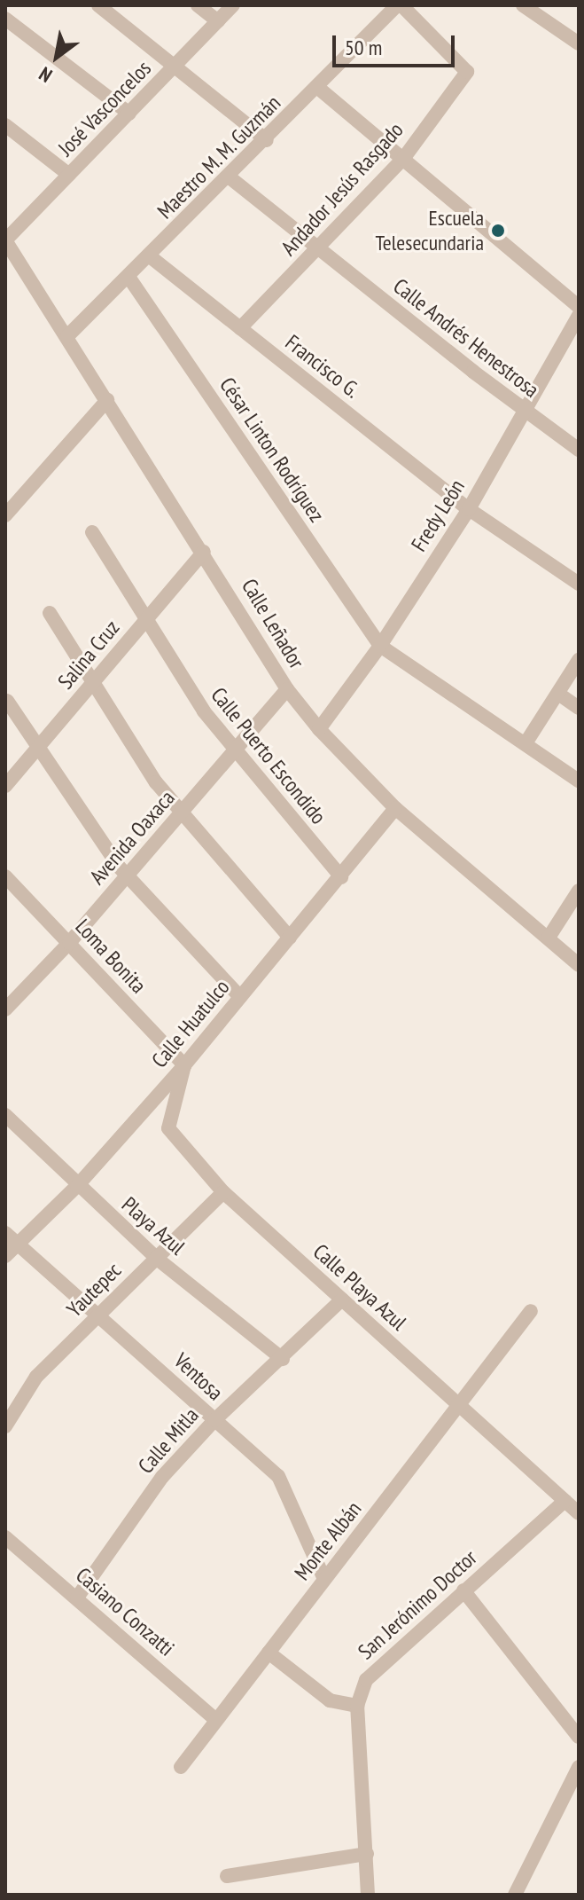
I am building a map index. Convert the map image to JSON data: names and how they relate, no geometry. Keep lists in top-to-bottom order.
{
  "streets": {
    "street": [
      "José Vasconcelos",
      "Maestro M. M. Guzmán",
      "Andador Jesús Rasgado",
      "Calle Andrés Henestrosa",
      "Francisco G.",
      "César Linton Rodríguez",
      "Fredy León",
      "Calle Leñador",
      "Salina Cruz",
      "Calle Puerto Escondido",
      "Avenida Oaxaca",
      "Loma Bonita",
      "Calle Huatulco",
      "Playa Azul",
      "Calle Playa Azul",
      "Yautepec",
      "Ventosa",
      "Calle Mitla",
      "Monte Albán",
      "San Jerónimo Doctor",
      "Casiano Conzatti"
    ]
  },
  "crossings": [
    ["José Vasconcelos", "Calle Leñador"],
    ["Maestro M. M. Guzmán", "Andador Jesús Rasgado"],
    ["Maestro M. M. Guzmán", "Calle Andrés Henestrosa"],
    ["Maestro M. M. Guzmán", "Francisco G."],
    ["Maestro M. M. Guzmán", "César Linton Rodríguez"],
    ["Maestro M. M. Guzmán", "Calle Leñador"],
    ["Andador Jesús Rasgado", "Calle Andrés Henestrosa"],
    ["Andador Jesús Rasgado", "Francisco G."],
    ["Calle Andrés Henestrosa", "Fredy León"],
    ["Francisco G.", "Fredy León"],
    ["César Linton Rodríguez", "Fredy León"],
    ["Fredy León", "Calle Leñador"],
    ["Calle Leñador", "Salina Cruz"],
    ["Calle Leñador", "Avenida Oaxaca"],
    ["Calle Leñador", "Calle Huatulco"],
    ["Salina Cruz", "Calle Puerto Escondido"],
    ["Calle Puerto Escondido", "Avenida Oaxaca"],
    ["Calle Puerto Escondido", "Calle Huatulco"],
    ["Avenida Oaxaca", "Loma Bonita"],
    ["Loma Bonita", "Calle Huatulco"],
    ["Loma Bonita", "Calle Playa Azul"],
    ["Calle Huatulco", "Playa Azul"],
    ["Calle Huatulco", "Calle Playa Azul"],
    ["Calle Huatulco", "Ventosa"],
    ["Playa Azul", "Yautepec"],
    ["Playa Azul", "Calle Mitla"],
    ["Calle Playa Azul", "Yautepec"],
    ["Calle Playa Azul", "Calle Mitla"],
    ["Calle Playa Azul", "Monte Albán"],
    ["Calle Playa Azul", "San Jerónimo Doctor"],
    ["Yautepec", "Ventosa"],
    ["Ventosa", "Calle Mitla"],
    ["Ventosa", "Monte Albán"],
    ["Calle Mitla", "Casiano Conzatti"],
    ["Monte Albán", "Casiano Conzatti"]
  ],
  "places": ["Escuela Telesecundaria"],
  "scale_bar": "50 m",
  "north": "bottom left"
}
